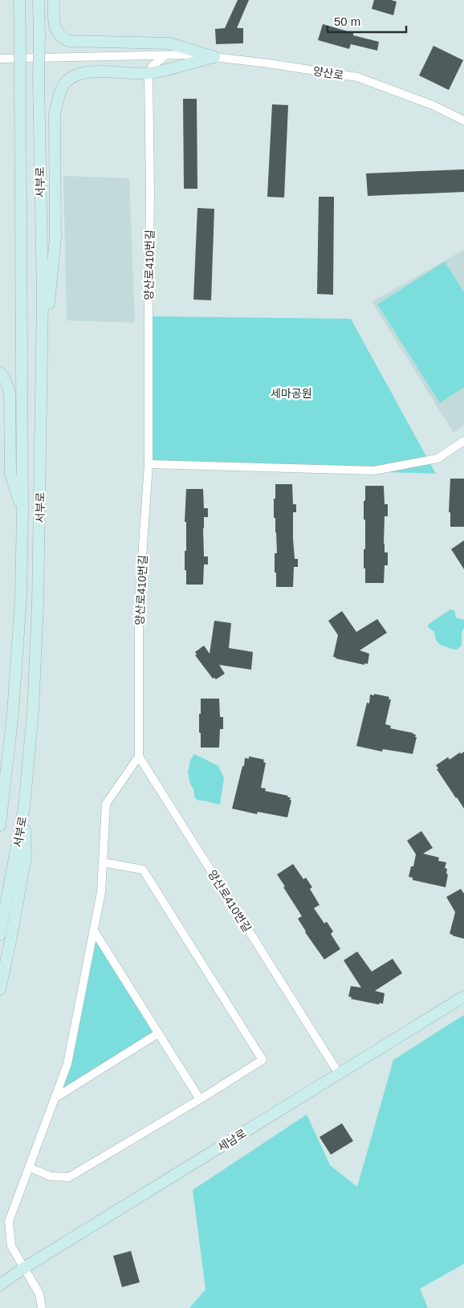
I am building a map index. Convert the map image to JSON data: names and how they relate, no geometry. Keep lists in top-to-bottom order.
{
  "streets": {
    "main road": ["서부로", "세남로"],
    "street": ["양산로", "양산로410번길"]
  },
  "crossings": [
    ["양산로410번길", "세남로"]
  ],
  "parks": ["세마공원"],
  "scale_bar": "50 m"
}
